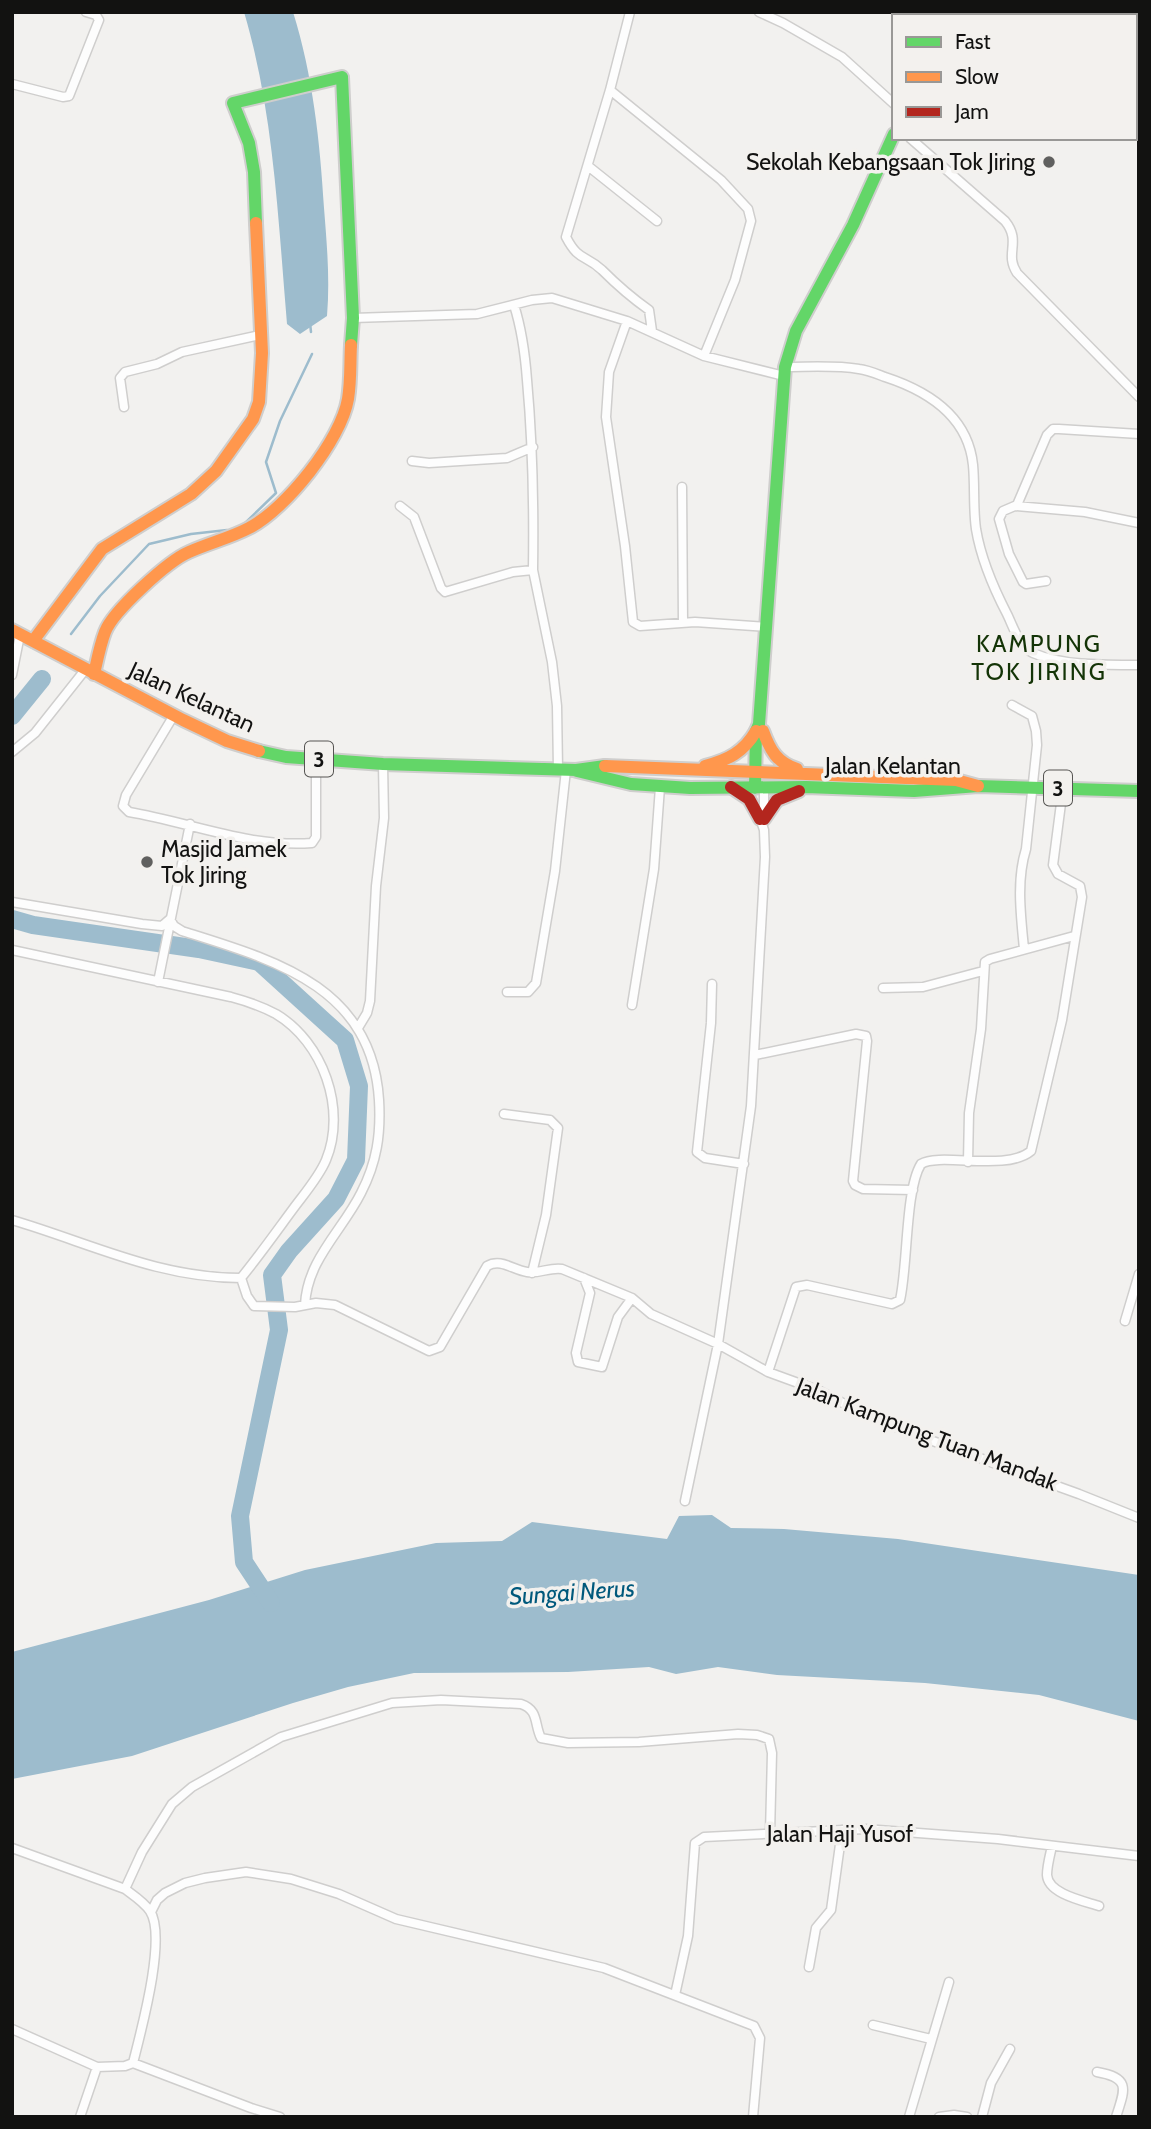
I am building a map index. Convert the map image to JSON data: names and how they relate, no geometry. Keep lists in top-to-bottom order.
{
  "streets": {
    "main road": ["Jalan Kelantan", "3"],
    "street": ["Jalan Kampung Tuan Mandak", "Jalan Haji Yusof"]
  },
  "crossings": [
    ["Jalan Kelantan", "3"]
  ],
  "districts": ["KAMPUNG TOK JIRING"],
  "water": ["Sungai Nerus"],
  "places": ["Sekolah Kebangsaan Tok Jiring", "Masjid Jamek Tok Jiring"],
  "legend": ["Fast", "Slow", "Jam"]
}
